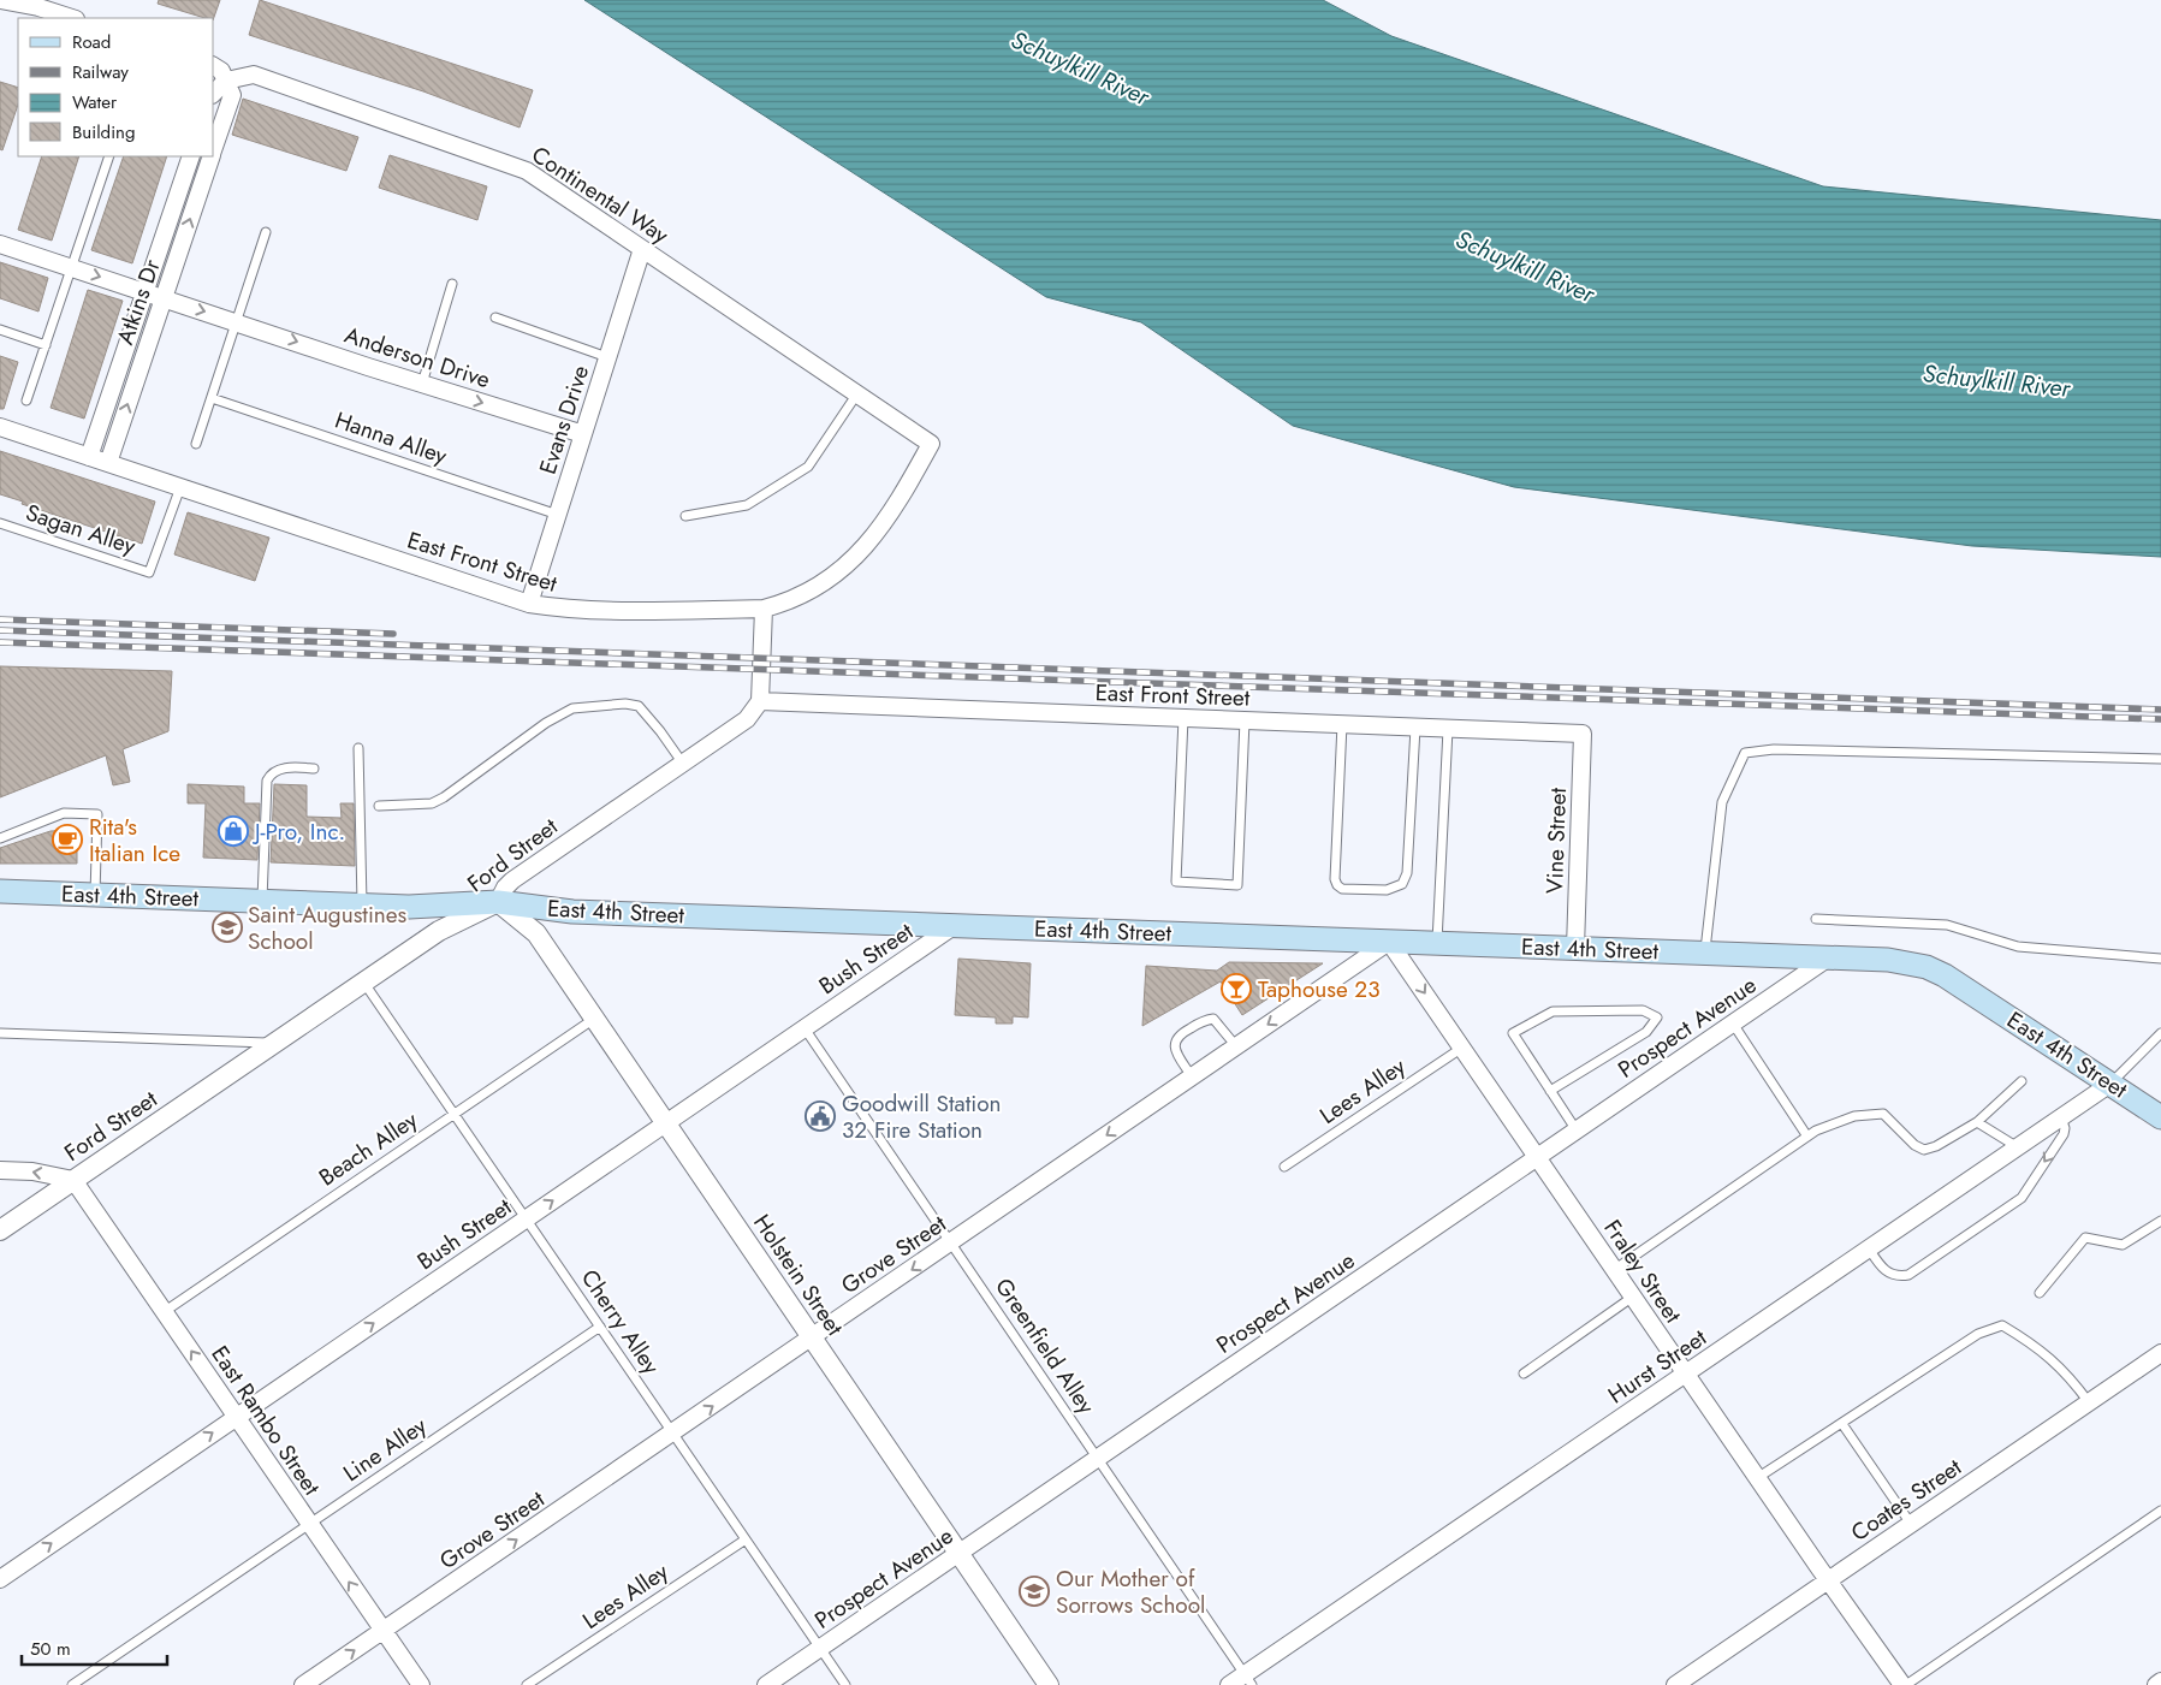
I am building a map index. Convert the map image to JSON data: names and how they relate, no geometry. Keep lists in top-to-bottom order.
{
  "streets": {
    "main road": ["East 4th Street"],
    "street": [
      "Continental Way",
      "Atkins Dr",
      "Anderson Drive",
      "Evans Drive",
      "East Front Street",
      "Vine Street",
      "Ford Street",
      "Bush Street",
      "Prospect Avenue",
      "Grove Street",
      "Fraley Street",
      "Holstein Street",
      "Hurst Street",
      "East Rambo Street",
      "Coates Street"
    ],
    "lane": [
      "Hanna Alley",
      "Sagan Alley",
      "Lees Alley",
      "Beach Alley",
      "Cherry Alley",
      "Greenfield Alley",
      "Line Alley"
    ]
  },
  "crossings": [
    ["Continental Way", "Atkins Dr"],
    ["Continental Way", "Evans Drive"],
    ["Continental Way", "East Front Street"],
    ["Atkins Dr", "Anderson Drive"],
    ["Atkins Dr", "East Front Street"],
    ["Anderson Drive", "Evans Drive"],
    ["Evans Drive", "Hanna Alley"],
    ["Evans Drive", "East Front Street"],
    ["Sagan Alley", "East Front Street"],
    ["East Front Street", "Vine Street"],
    ["East Front Street", "Ford Street"],
    ["Vine Street", "East 4th Street"],
    ["Ford Street", "East 4th Street"],
    ["Ford Street", "Holstein Street"],
    ["Ford Street", "Cherry Alley"],
    ["Ford Street", "East Rambo Street"],
    ["East 4th Street", "Bush Street"],
    ["East 4th Street", "Prospect Avenue"],
    ["East 4th Street", "Grove Street"],
    ["East 4th Street", "Fraley Street"],
    ["East 4th Street", "Holstein Street"],
    ["East 4th Street", "Hurst Street"],
    ["Bush Street", "Holstein Street"],
    ["Bush Street", "Cherry Alley"],
    ["Bush Street", "Greenfield Alley"],
    ["Bush Street", "East Rambo Street"],
    ["Prospect Avenue", "Fraley Street"],
    ["Prospect Avenue", "Holstein Street"],
    ["Prospect Avenue", "Cherry Alley"],
    ["Prospect Avenue", "Greenfield Alley"],
    ["Lees Alley", "Fraley Street"],
    ["Lees Alley", "Cherry Alley"],
    ["Beach Alley", "Holstein Street"],
    ["Beach Alley", "Cherry Alley"],
    ["Beach Alley", "East Rambo Street"],
    ["Grove Street", "Fraley Street"],
    ["Grove Street", "Holstein Street"],
    ["Grove Street", "Cherry Alley"],
    ["Grove Street", "Greenfield Alley"],
    ["Grove Street", "East Rambo Street"],
    ["Fraley Street", "Hurst Street"],
    ["Fraley Street", "Coates Street"],
    ["Cherry Alley", "Line Alley"],
    ["Greenfield Alley", "Hurst Street"],
    ["East Rambo Street", "Line Alley"]
  ],
  "one_way": ["Anderson Drive", "Bush Street", "East Rambo Street"],
  "water": ["Schuylkill River"],
  "places": {
    "shop": ["J-Pro, Inc."],
    "cafe": ["Rita's Italian Ice"],
    "school or university": ["Saint Augustines School", "Our Mother of Sorrows School"],
    "bar": ["Taphouse 23"],
    "public building": ["Goodwill Station 32 Fire Station"]
  },
  "legend": [
    "Road",
    "Railway",
    "Water",
    "Building"
  ],
  "scale_bar": "50 m"
}
